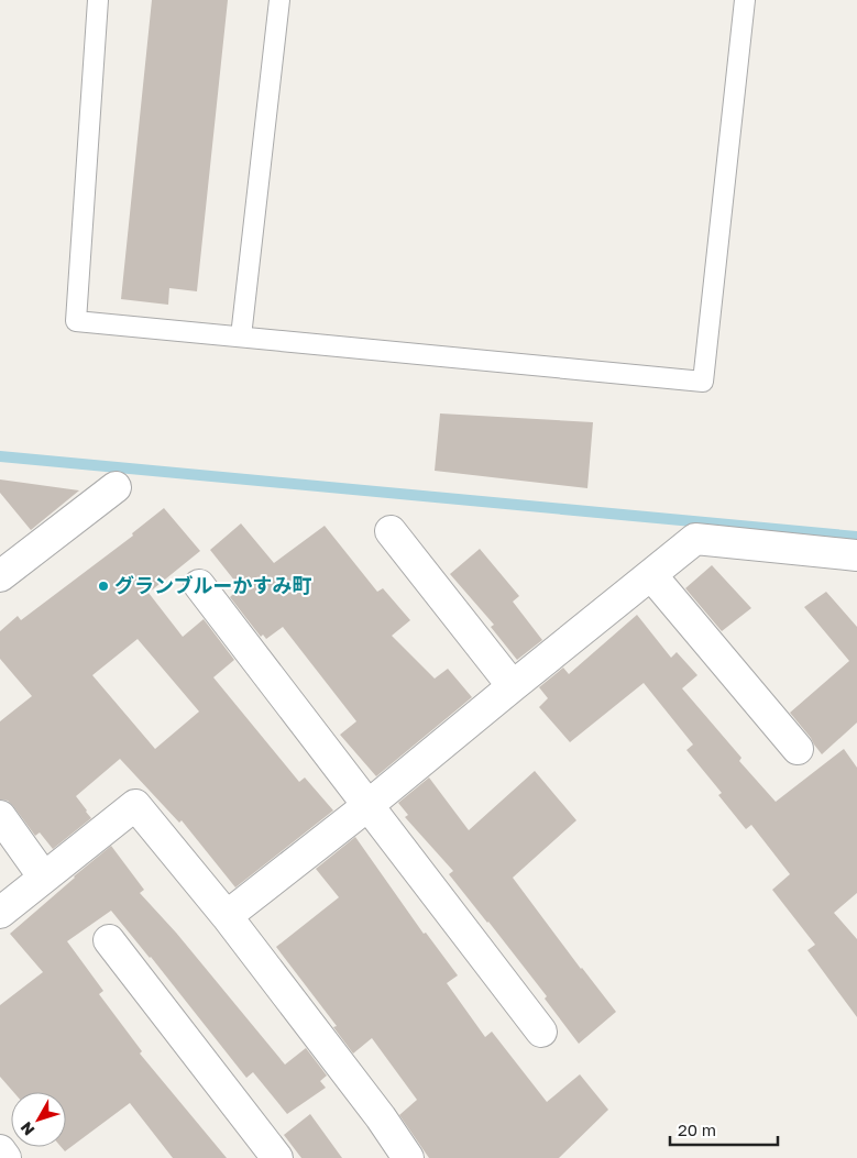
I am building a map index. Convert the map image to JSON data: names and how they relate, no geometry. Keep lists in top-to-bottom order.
{
  "places": ["グランブルーかすみ町"],
  "scale_bar": "20 m",
  "north": "bottom left"
}
